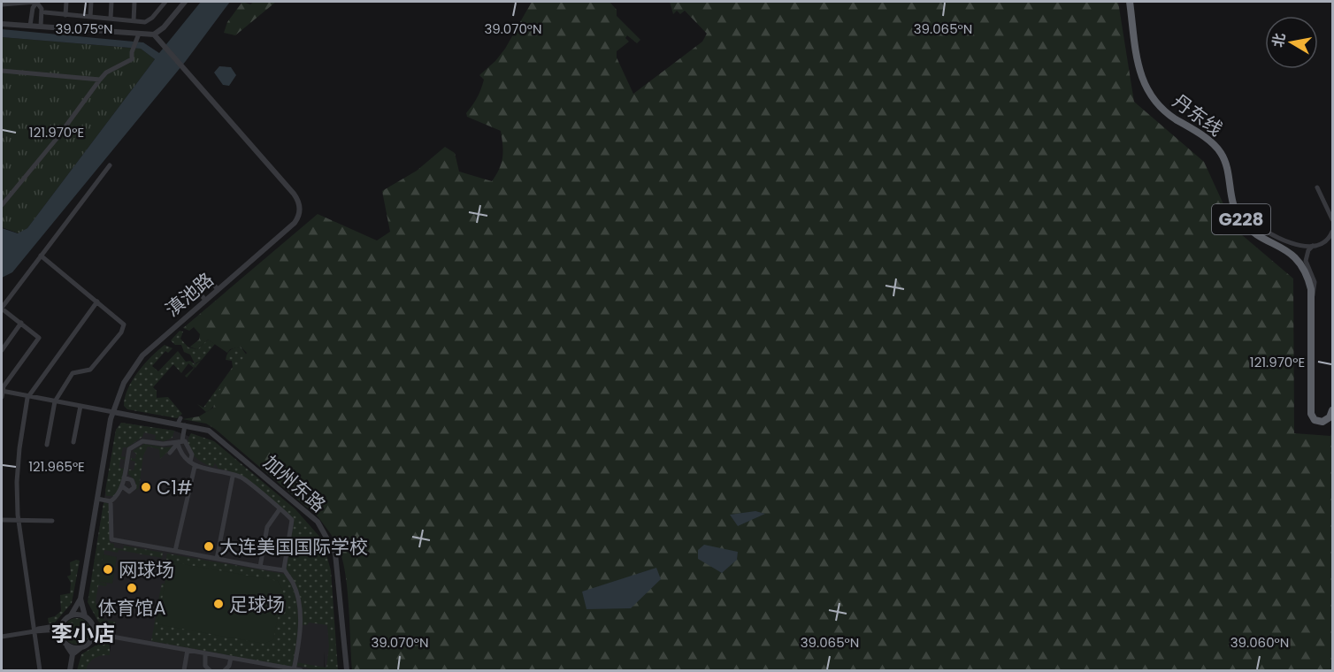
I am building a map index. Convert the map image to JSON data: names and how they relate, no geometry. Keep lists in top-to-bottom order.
{
  "streets": {
    "highway": ["丹东线", "G228"],
    "street": ["滇池路", "加州东路"]
  },
  "crossings": [
    ["滇池路", "加州东路"]
  ],
  "districts": ["李小店"],
  "places": [
    "C1#",
    "大连美国国际学校",
    "网球场",
    "体育馆A",
    "足球场"
  ],
  "north": "left",
  "coordinates": [
    "39.075°N",
    "39.070°N",
    "39.065°N",
    "121.970°E",
    "121.965°E",
    "39.060°N"
  ]
}
